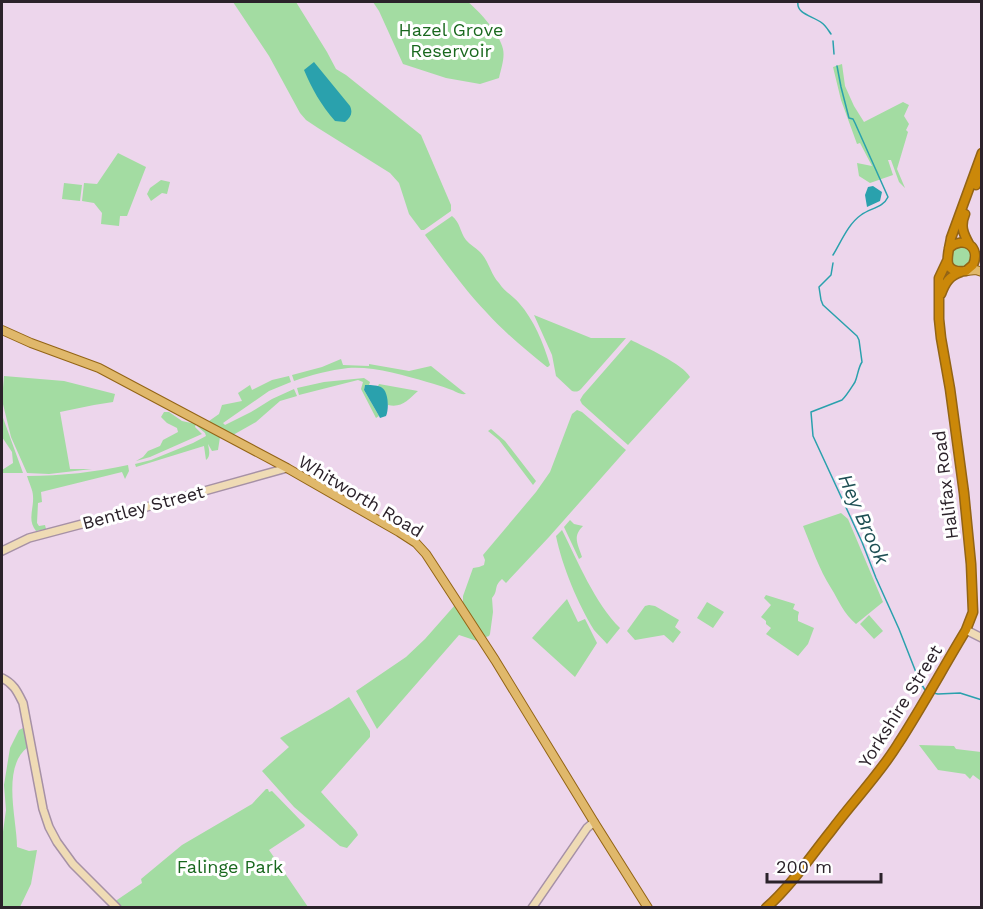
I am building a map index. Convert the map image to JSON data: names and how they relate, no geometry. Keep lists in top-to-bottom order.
{
  "streets": {
    "highway": ["Halifax Road", "Yorkshire Street"],
    "main road": ["Whitworth Road"],
    "street": ["Bentley Street"]
  },
  "crossings": [
    ["Halifax Road", "Yorkshire Street"],
    ["Whitworth Road", "Bentley Street"]
  ],
  "water": ["Hey Brook"],
  "parks": ["Hazel Grove Reservoir", "Falinge Park"],
  "scale_bar": "200 m"
}
